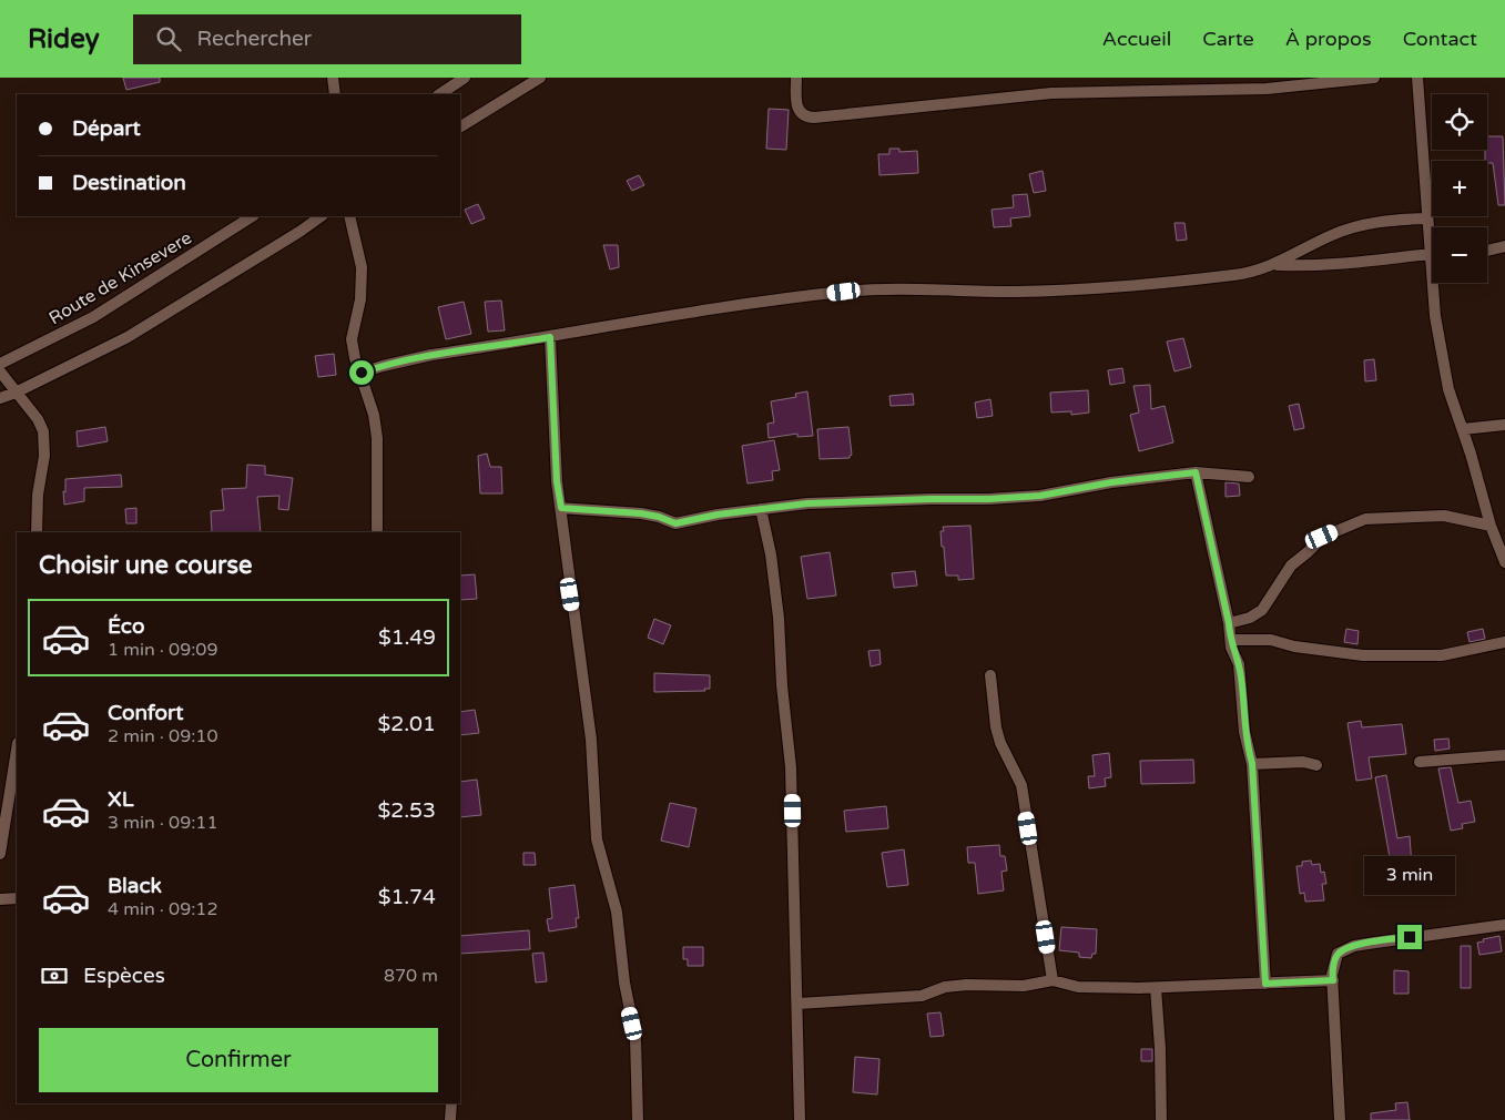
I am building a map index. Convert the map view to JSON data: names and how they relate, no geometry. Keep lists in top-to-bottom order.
{
  "streets": {
    "street": ["Route de Kinsevere"]
  },
  "page": {
    "header": "Ridey",
    "search": "Rechercher",
    "nav": [
      "Accueil",
      "Carte",
      "À propos",
      "Contact"
    ],
    "map_buttons": ["+", "−"],
    "banner": ["Départ", "Destination"],
    "heading": "Choisir une course",
    "list": [
      {
        "name": "Éco",
        "note": "1 min · 09:09",
        "value": "$1.49"
      },
      {
        "name": "Confort",
        "note": "2 min · 09:10",
        "value": "$2.01"
      },
      {
        "name": "XL",
        "note": "3 min · 09:11",
        "value": "$2.53"
      },
      {
        "name": "Black",
        "note": "4 min · 09:12",
        "value": "$1.74"
      }
    ],
    "bubble": "3 min",
    "pay": ["Espèces", "870 m"],
    "buttons": "Confirmer"
  }
}
